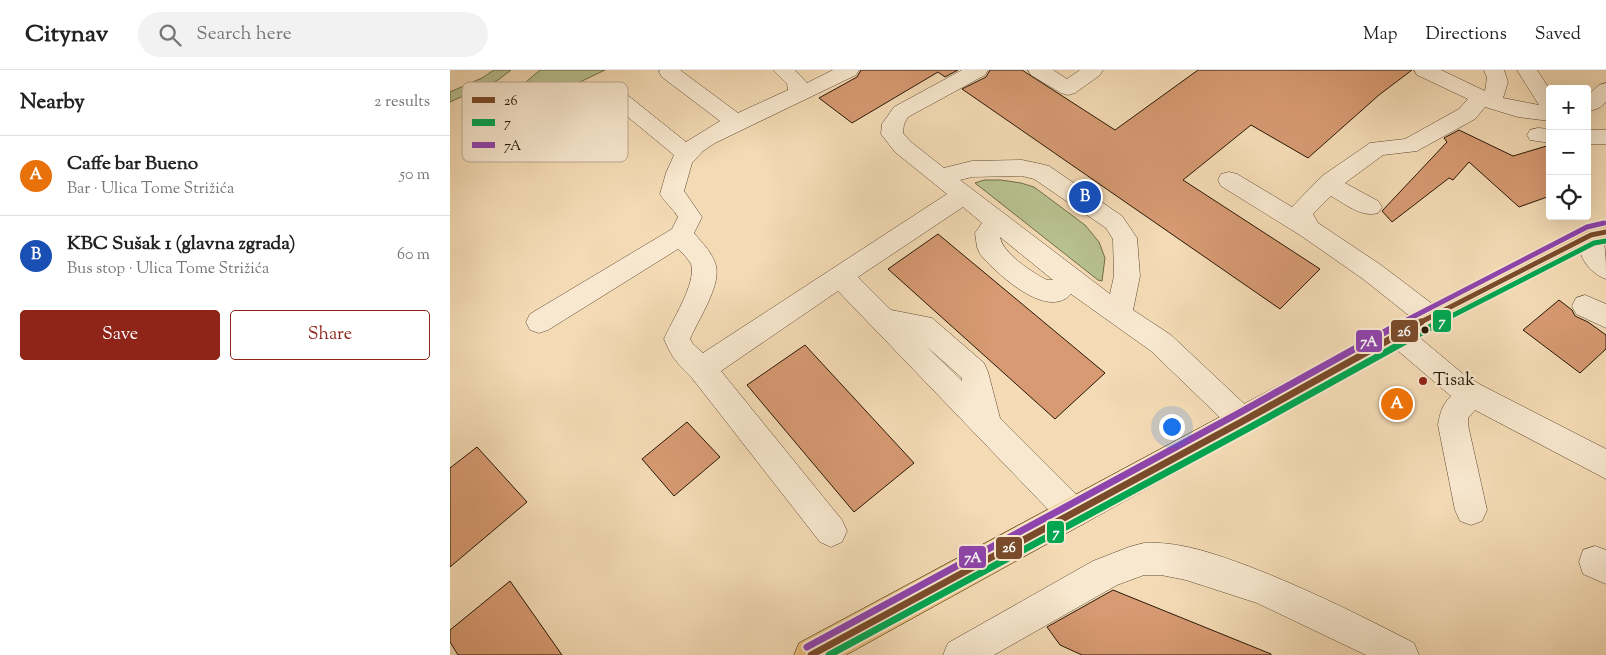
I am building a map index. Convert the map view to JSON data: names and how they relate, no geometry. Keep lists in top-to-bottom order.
{
  "places": ["Tisak"],
  "lines": ["transit line 7A", "transit line 26", "transit line 7"],
  "legend": ["26", "7", "7A"],
  "page": {
    "header": "Citynav",
    "search": "Search here",
    "nav": ["Map", "Directions", "Saved"],
    "heading": ["Nearby", "2 results"],
    "map_buttons": ["+", "−"],
    "list": [
      {
        "mark": "A",
        "name": "Caffe bar Bueno",
        "note": "Bar · Ulica Tome Strižića",
        "value": "50 m"
      },
      {
        "mark": "B",
        "name": "KBC Sušak 1 (glavna zgrada)",
        "note": "Bus stop · Ulica Tome Strižića",
        "value": "60 m"
      }
    ],
    "pins": ["B", "A"],
    "buttons": ["Save", "Share"]
  }
}
